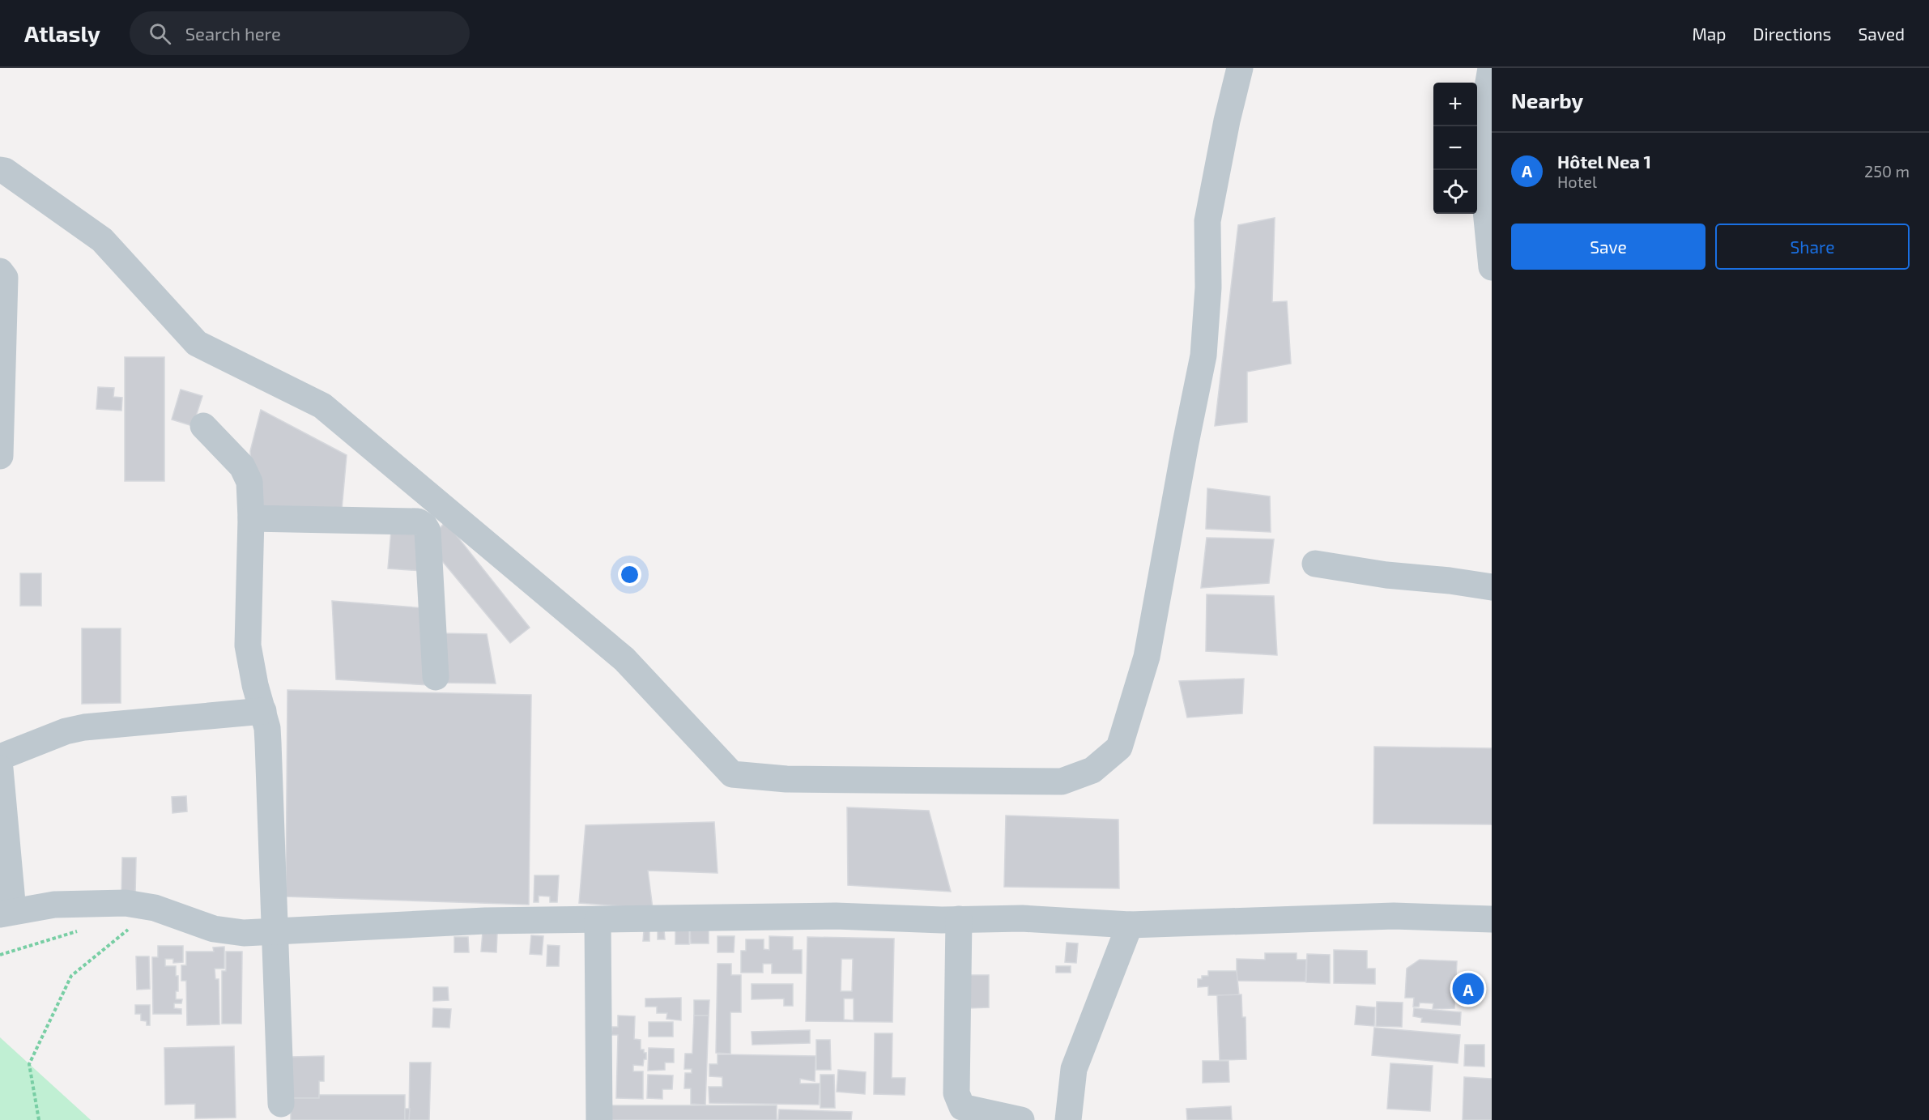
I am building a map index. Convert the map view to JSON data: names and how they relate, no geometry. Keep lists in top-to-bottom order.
{
  "page": {
    "header": "Atlasly",
    "search": "Search here",
    "nav": ["Map", "Directions", "Saved"],
    "heading": "Nearby",
    "map_buttons": ["+", "−"],
    "list": [
      {
        "mark": "A",
        "name": "Hôtel Nea 1",
        "note": "Hotel",
        "value": "250 m"
      }
    ],
    "buttons": ["Save", "Share"],
    "pins": "A"
  }
}
